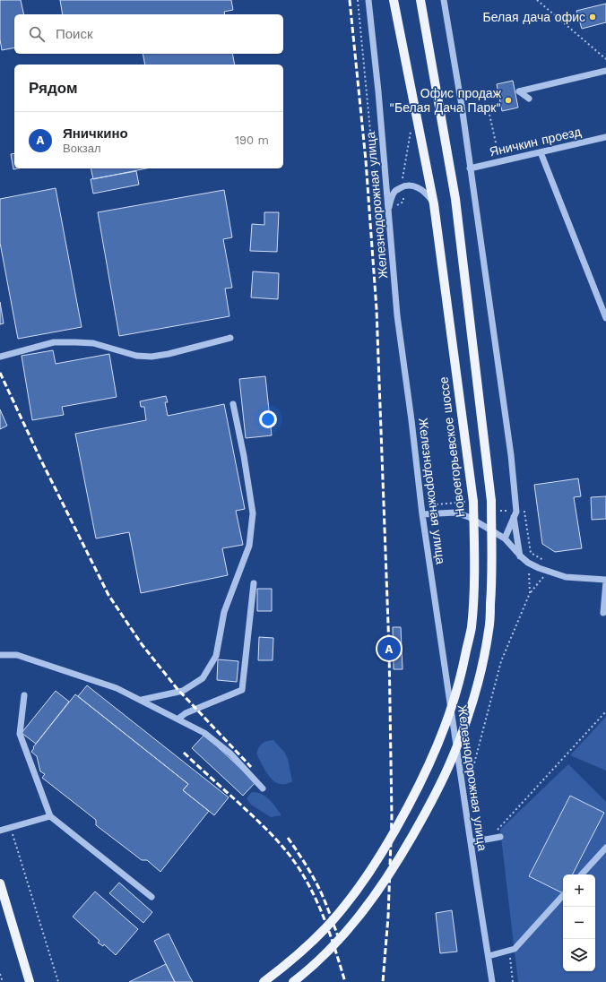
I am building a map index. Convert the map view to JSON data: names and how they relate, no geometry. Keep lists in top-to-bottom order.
{
  "streets": {
    "main road": ["Новоегорьевское шоссе"],
    "street": ["Яничкин проезд", "Железнодорожная улица"]
  },
  "places": ["Белая дача офис", "Офис продаж \"Белая Дача Парк\""],
  "page": {
    "search": "Поиск",
    "heading": "Рядом",
    "list": [
      {
        "mark": "A",
        "name": "Яничкино",
        "note": "Вокзал",
        "value": "190 m"
      }
    ],
    "pins": "A",
    "map_buttons": ["+", "−"]
  }
}
